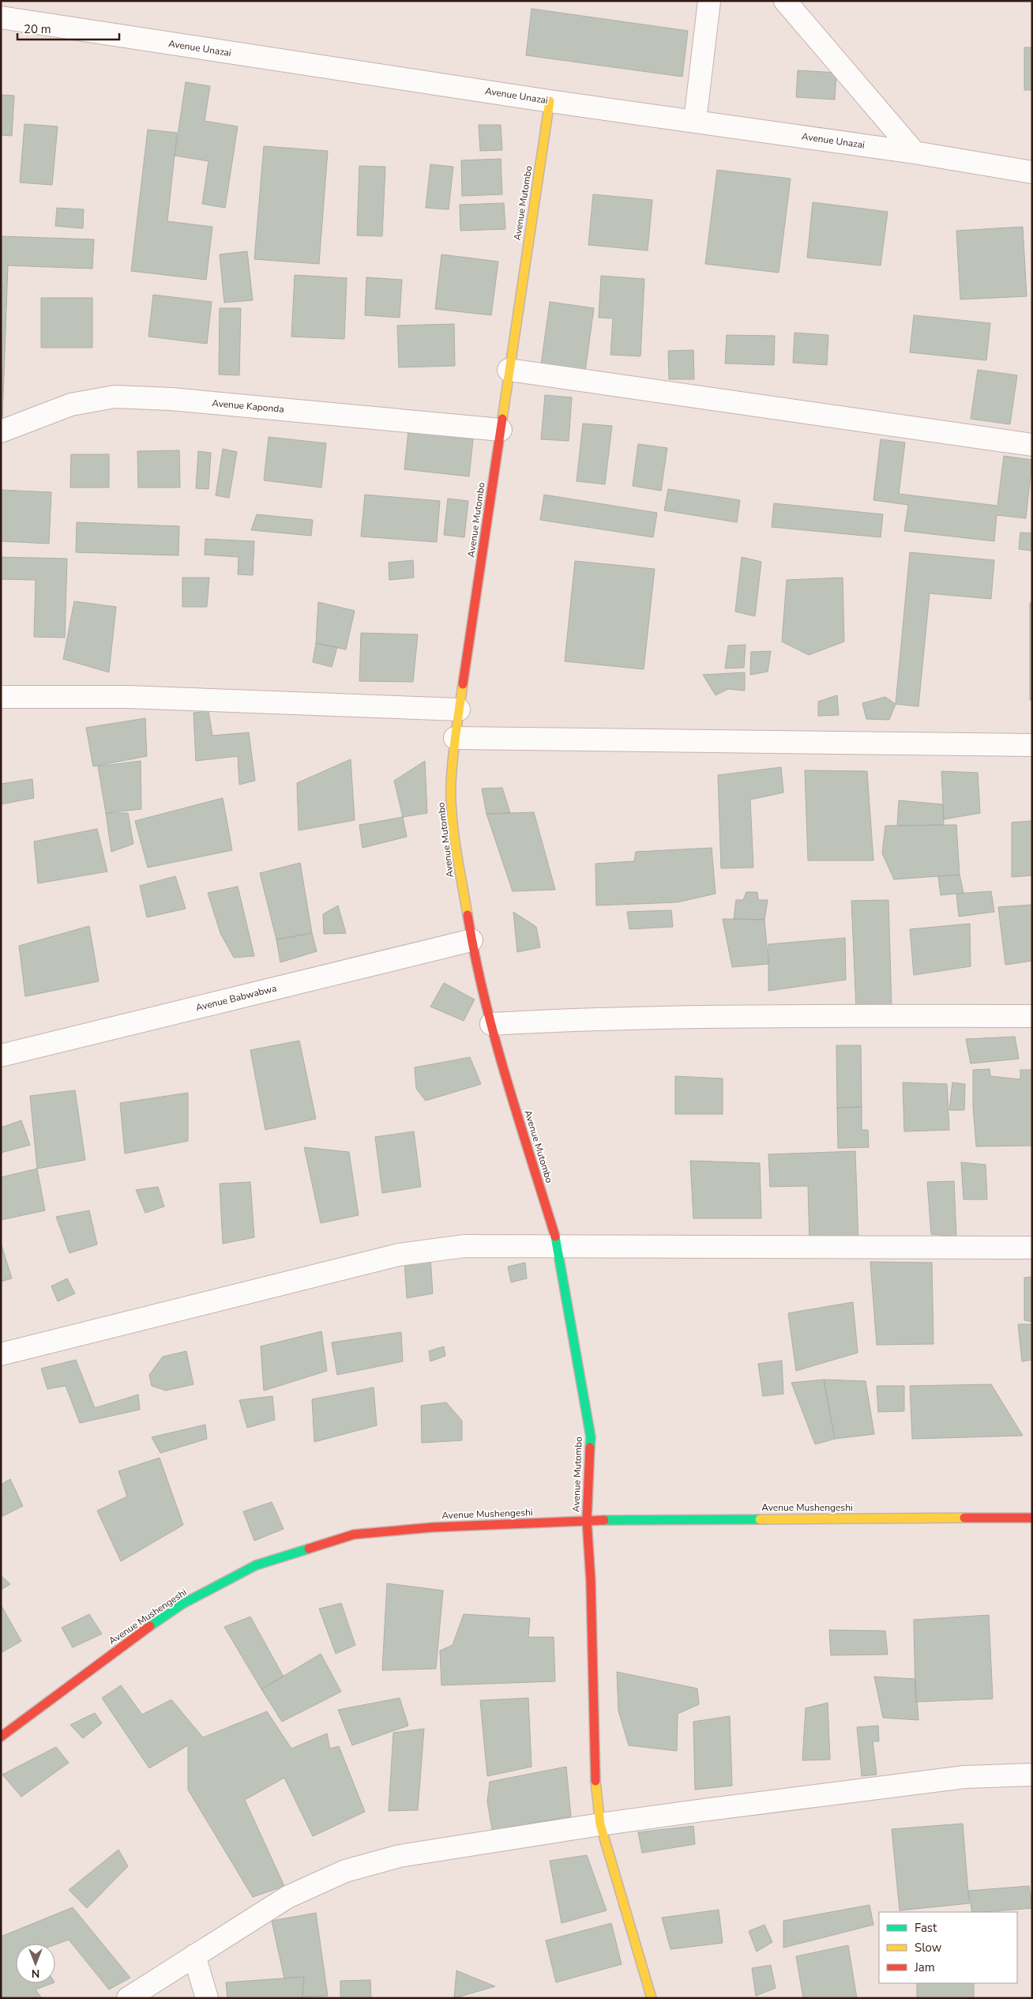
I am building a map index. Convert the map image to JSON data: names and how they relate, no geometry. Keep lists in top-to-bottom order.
{
  "streets": {
    "street": [
      "Avenue Unazai",
      "Avenue Mutombo",
      "Avenue Kaponda",
      "Avenue Babwabwa",
      "Avenue Mushengeshi"
    ]
  },
  "crossings": [
    ["Avenue Unazai", "Avenue Mutombo"],
    ["Avenue Mutombo", "Avenue Kaponda"],
    ["Avenue Mutombo", "Avenue Babwabwa"],
    ["Avenue Mutombo", "Avenue Mushengeshi"]
  ],
  "legend": ["Fast", "Slow", "Jam"],
  "scale_bar": "20 m",
  "north": "bottom"
}
